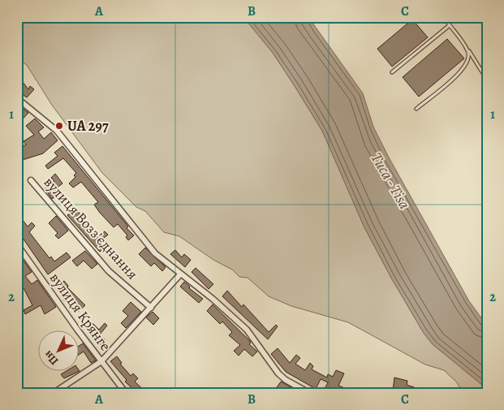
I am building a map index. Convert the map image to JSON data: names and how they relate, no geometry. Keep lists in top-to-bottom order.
{
  "streets": {
    "street": ["вулиця Воззʼєднання", "вулиця Крянге"]
  },
  "water": ["Тиса - Tisa"],
  "places": ["UA 297"],
  "north": "bottom left",
  "grid": {
    "columns": ["A", "B", "C"],
    "rows": ["1", "2"]
  }
}
